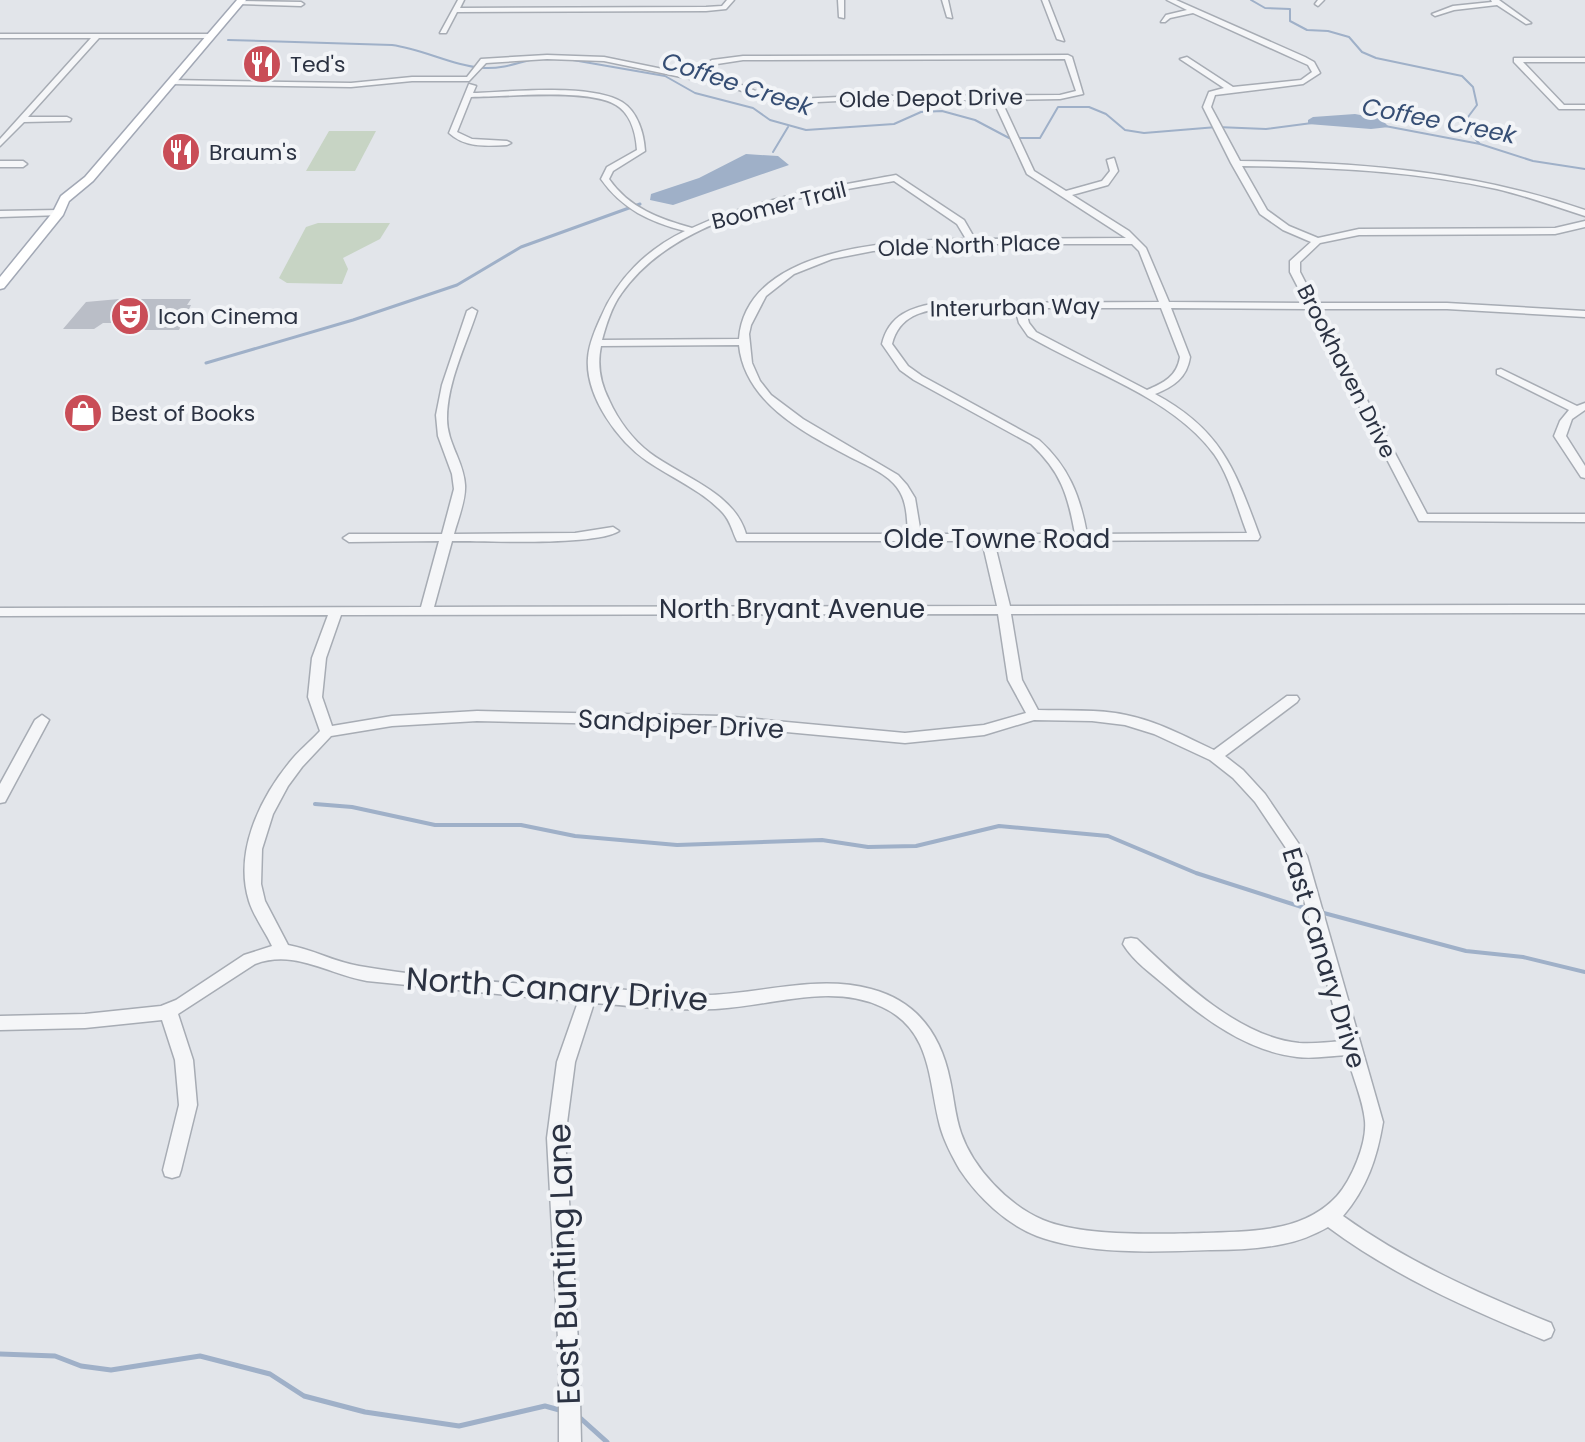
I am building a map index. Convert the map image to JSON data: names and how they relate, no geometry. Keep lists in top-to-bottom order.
{
  "streets": {
    "street": [
      "Olde Depot Drive",
      "Boomer Trail",
      "Olde North Place",
      "Interurban Way",
      "Brookhaven Drive",
      "Olde Towne Road",
      "North Bryant Avenue",
      "Sandpiper Drive",
      "East Canary Drive",
      "North Canary Drive",
      "East Bunting Lane"
    ]
  },
  "crossings": [
    ["Boomer Trail", "Olde North Place"],
    ["Boomer Trail", "Olde Towne Road"],
    ["Interurban Way", "Brookhaven Drive"],
    ["Interurban Way", "Olde Towne Road"],
    ["Sandpiper Drive", "East Canary Drive"],
    ["East Canary Drive", "North Canary Drive"],
    ["North Canary Drive", "East Bunting Lane"]
  ],
  "water": ["Coffee Creek"],
  "places": {
    "restaurant": ["Ted's", "Braum's"],
    "theatre": ["Icon Cinema"],
    "shop": ["Best of Books"]
  }
}
